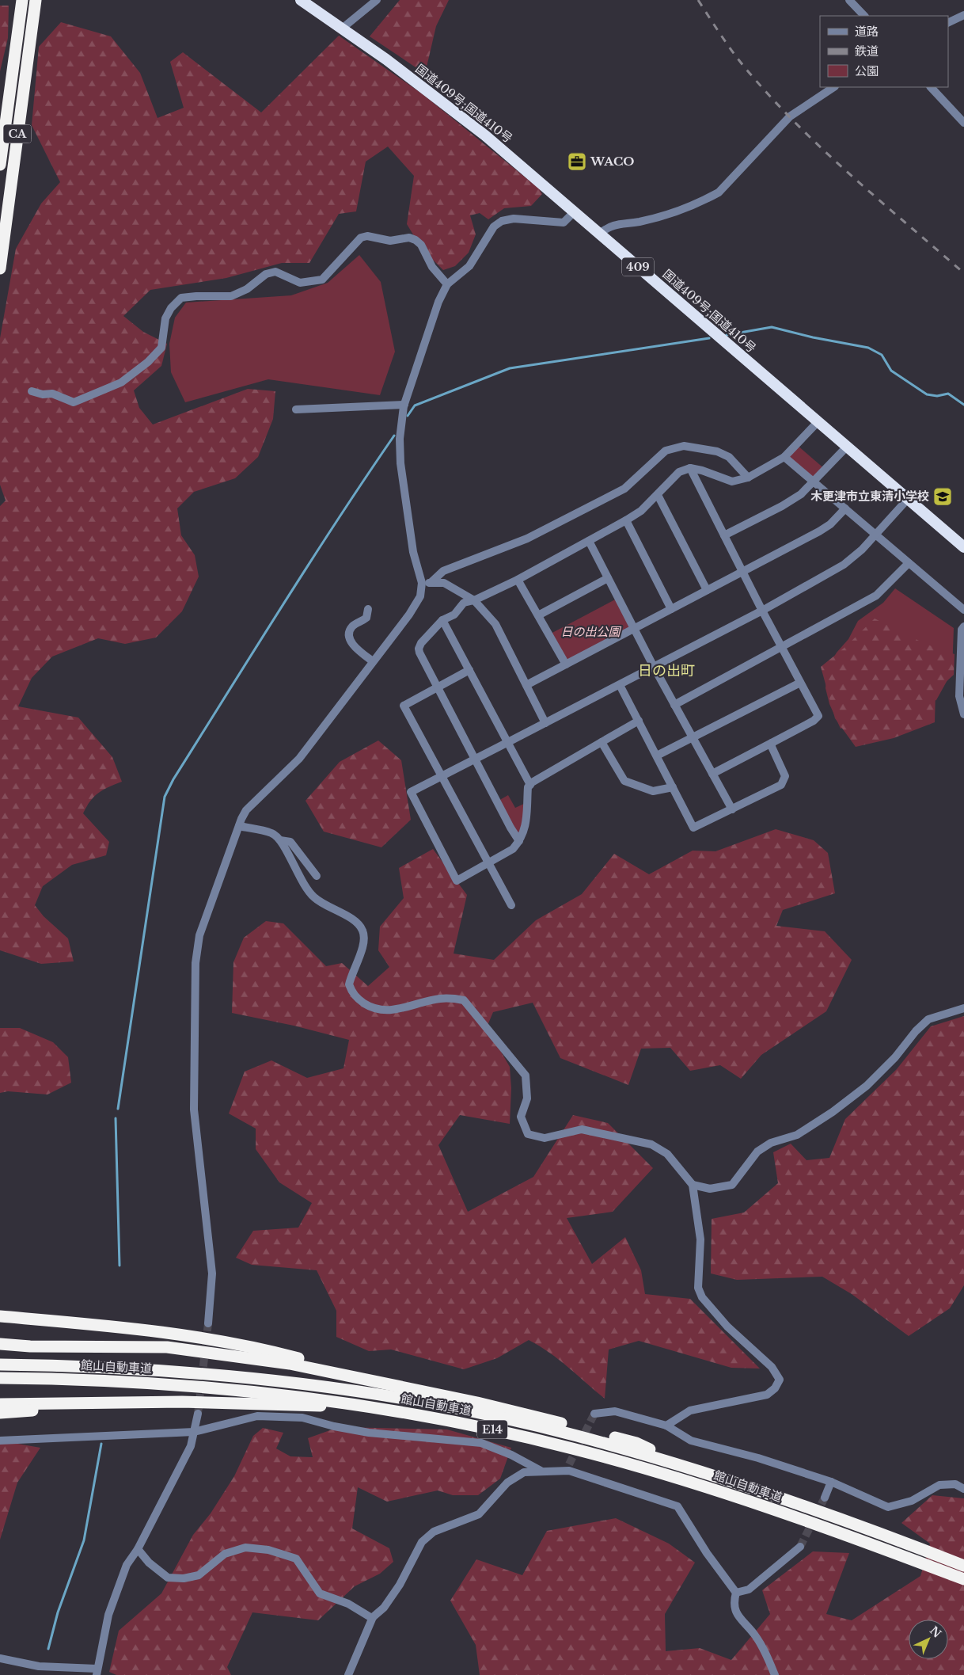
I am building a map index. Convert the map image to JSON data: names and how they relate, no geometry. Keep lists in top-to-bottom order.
{
  "streets": {
    "highway": [
      "国道409号;国道410号",
      "CA",
      "409",
      "館山自動車道",
      "E14"
    ]
  },
  "districts": ["日の出町"],
  "parks": ["日の出公園"],
  "places": {
    "office": ["WACO"],
    "school or university": ["木更津市立東清小学校"]
  },
  "legend": ["道路", "鉄道", "公園"],
  "north": "top right"
}
